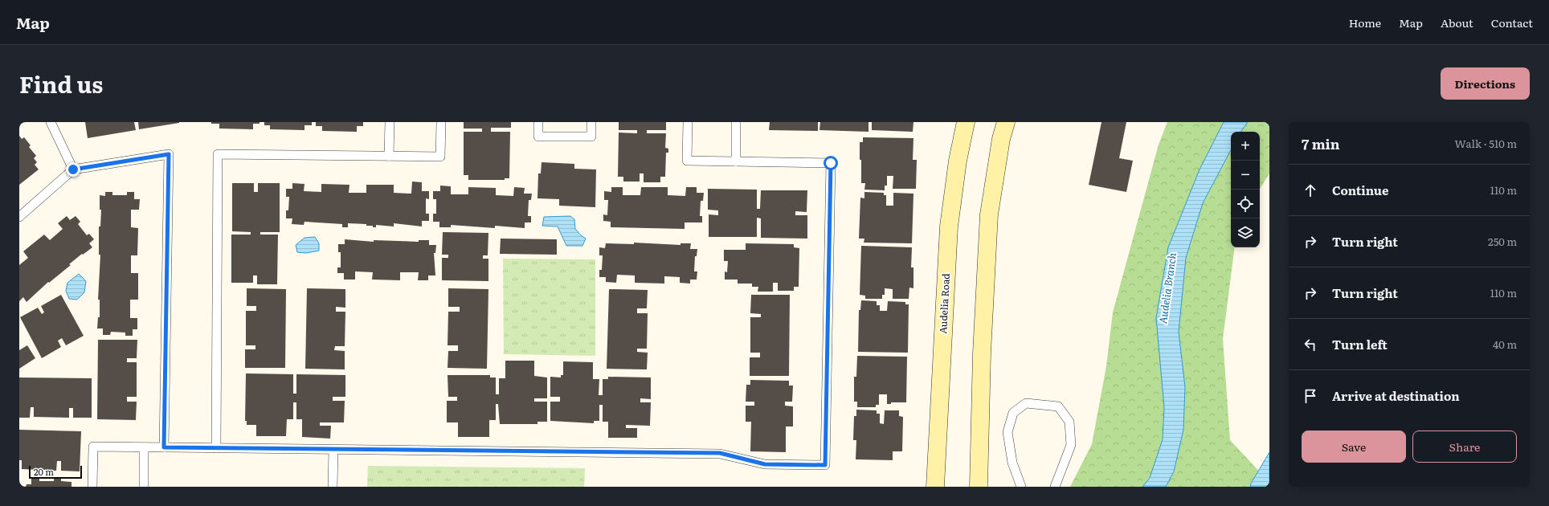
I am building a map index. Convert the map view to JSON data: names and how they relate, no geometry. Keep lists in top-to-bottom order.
{
  "streets": {
    "main road": ["Audelia Road"]
  },
  "water": ["Audelia Branch"],
  "scale_bar": "20 m",
  "page": {
    "header": "Map",
    "nav": [
      "Home",
      "Map",
      "About",
      "Contact"
    ],
    "title": "Find us",
    "buttons": [
      "Directions",
      ["Save", "Share"]
    ],
    "heading": ["7 min", "Walk · 510 m"],
    "map_buttons": ["+", "−"],
    "list": [
      ["Continue", "110 m"],
      ["Turn right", "250 m"],
      ["Turn right", "110 m"],
      ["Turn left", "40 m"],
      "Arrive at destination"
    ],
    "scale": "20 m"
  }
}
